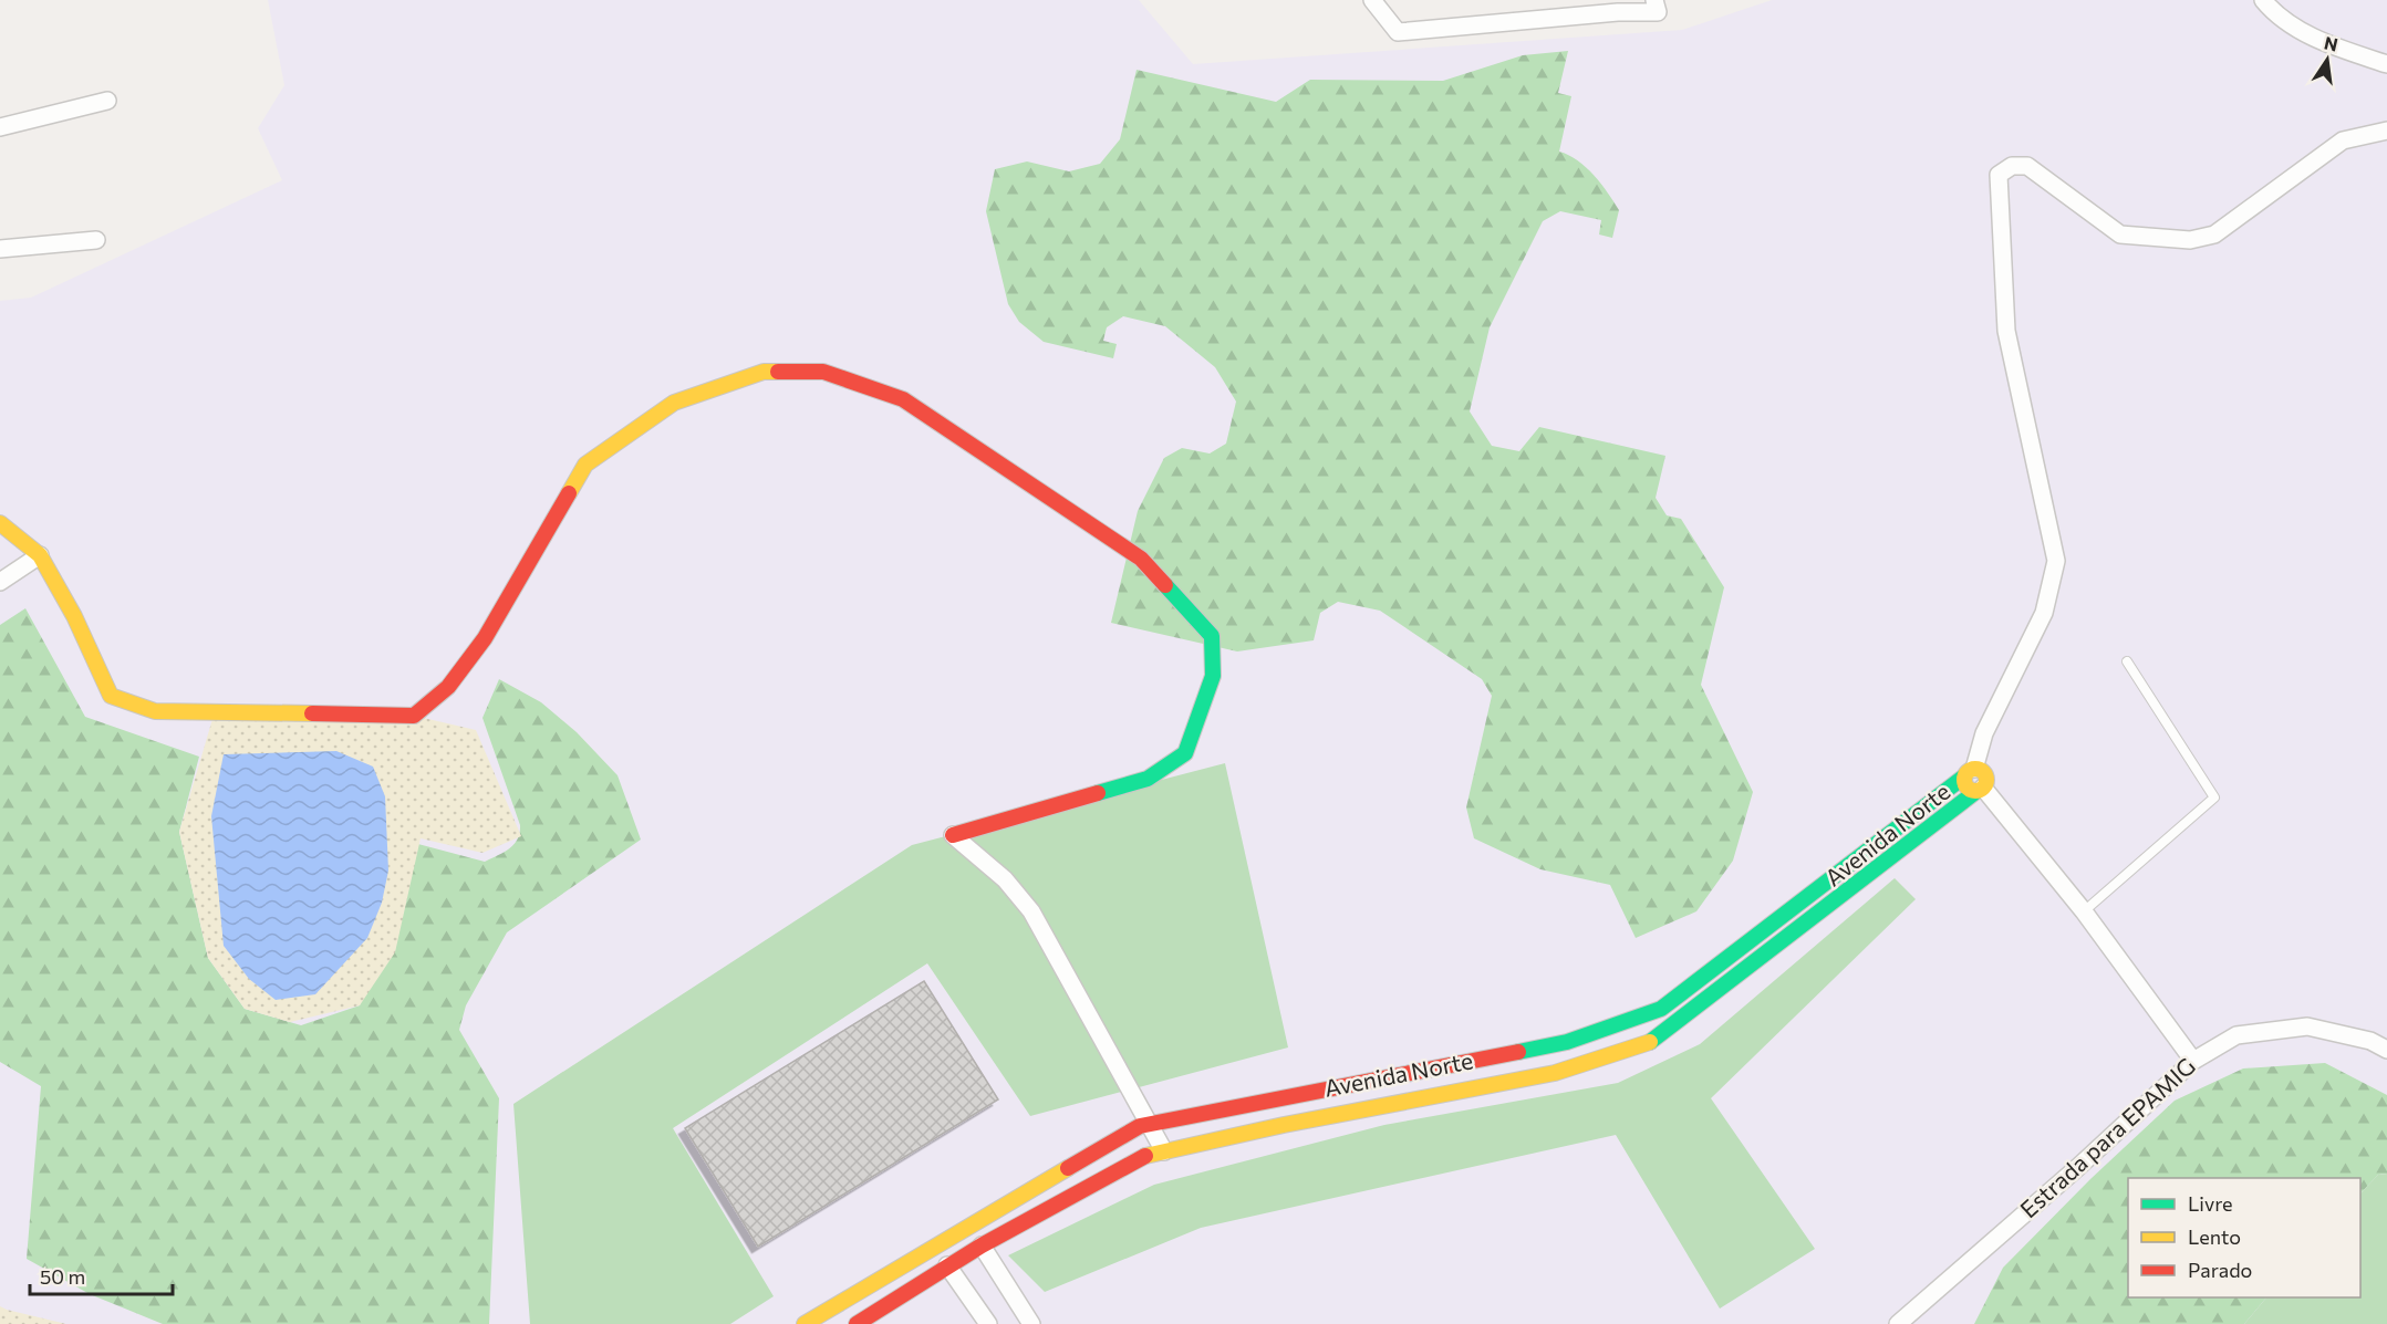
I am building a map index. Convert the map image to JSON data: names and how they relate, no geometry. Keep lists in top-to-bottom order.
{
  "streets": {
    "street": ["Avenida Norte", "Estrada para EPAMIG"]
  },
  "legend": ["Livre", "Lento", "Parado"],
  "scale_bar": "50 m",
  "north": "top"
}
